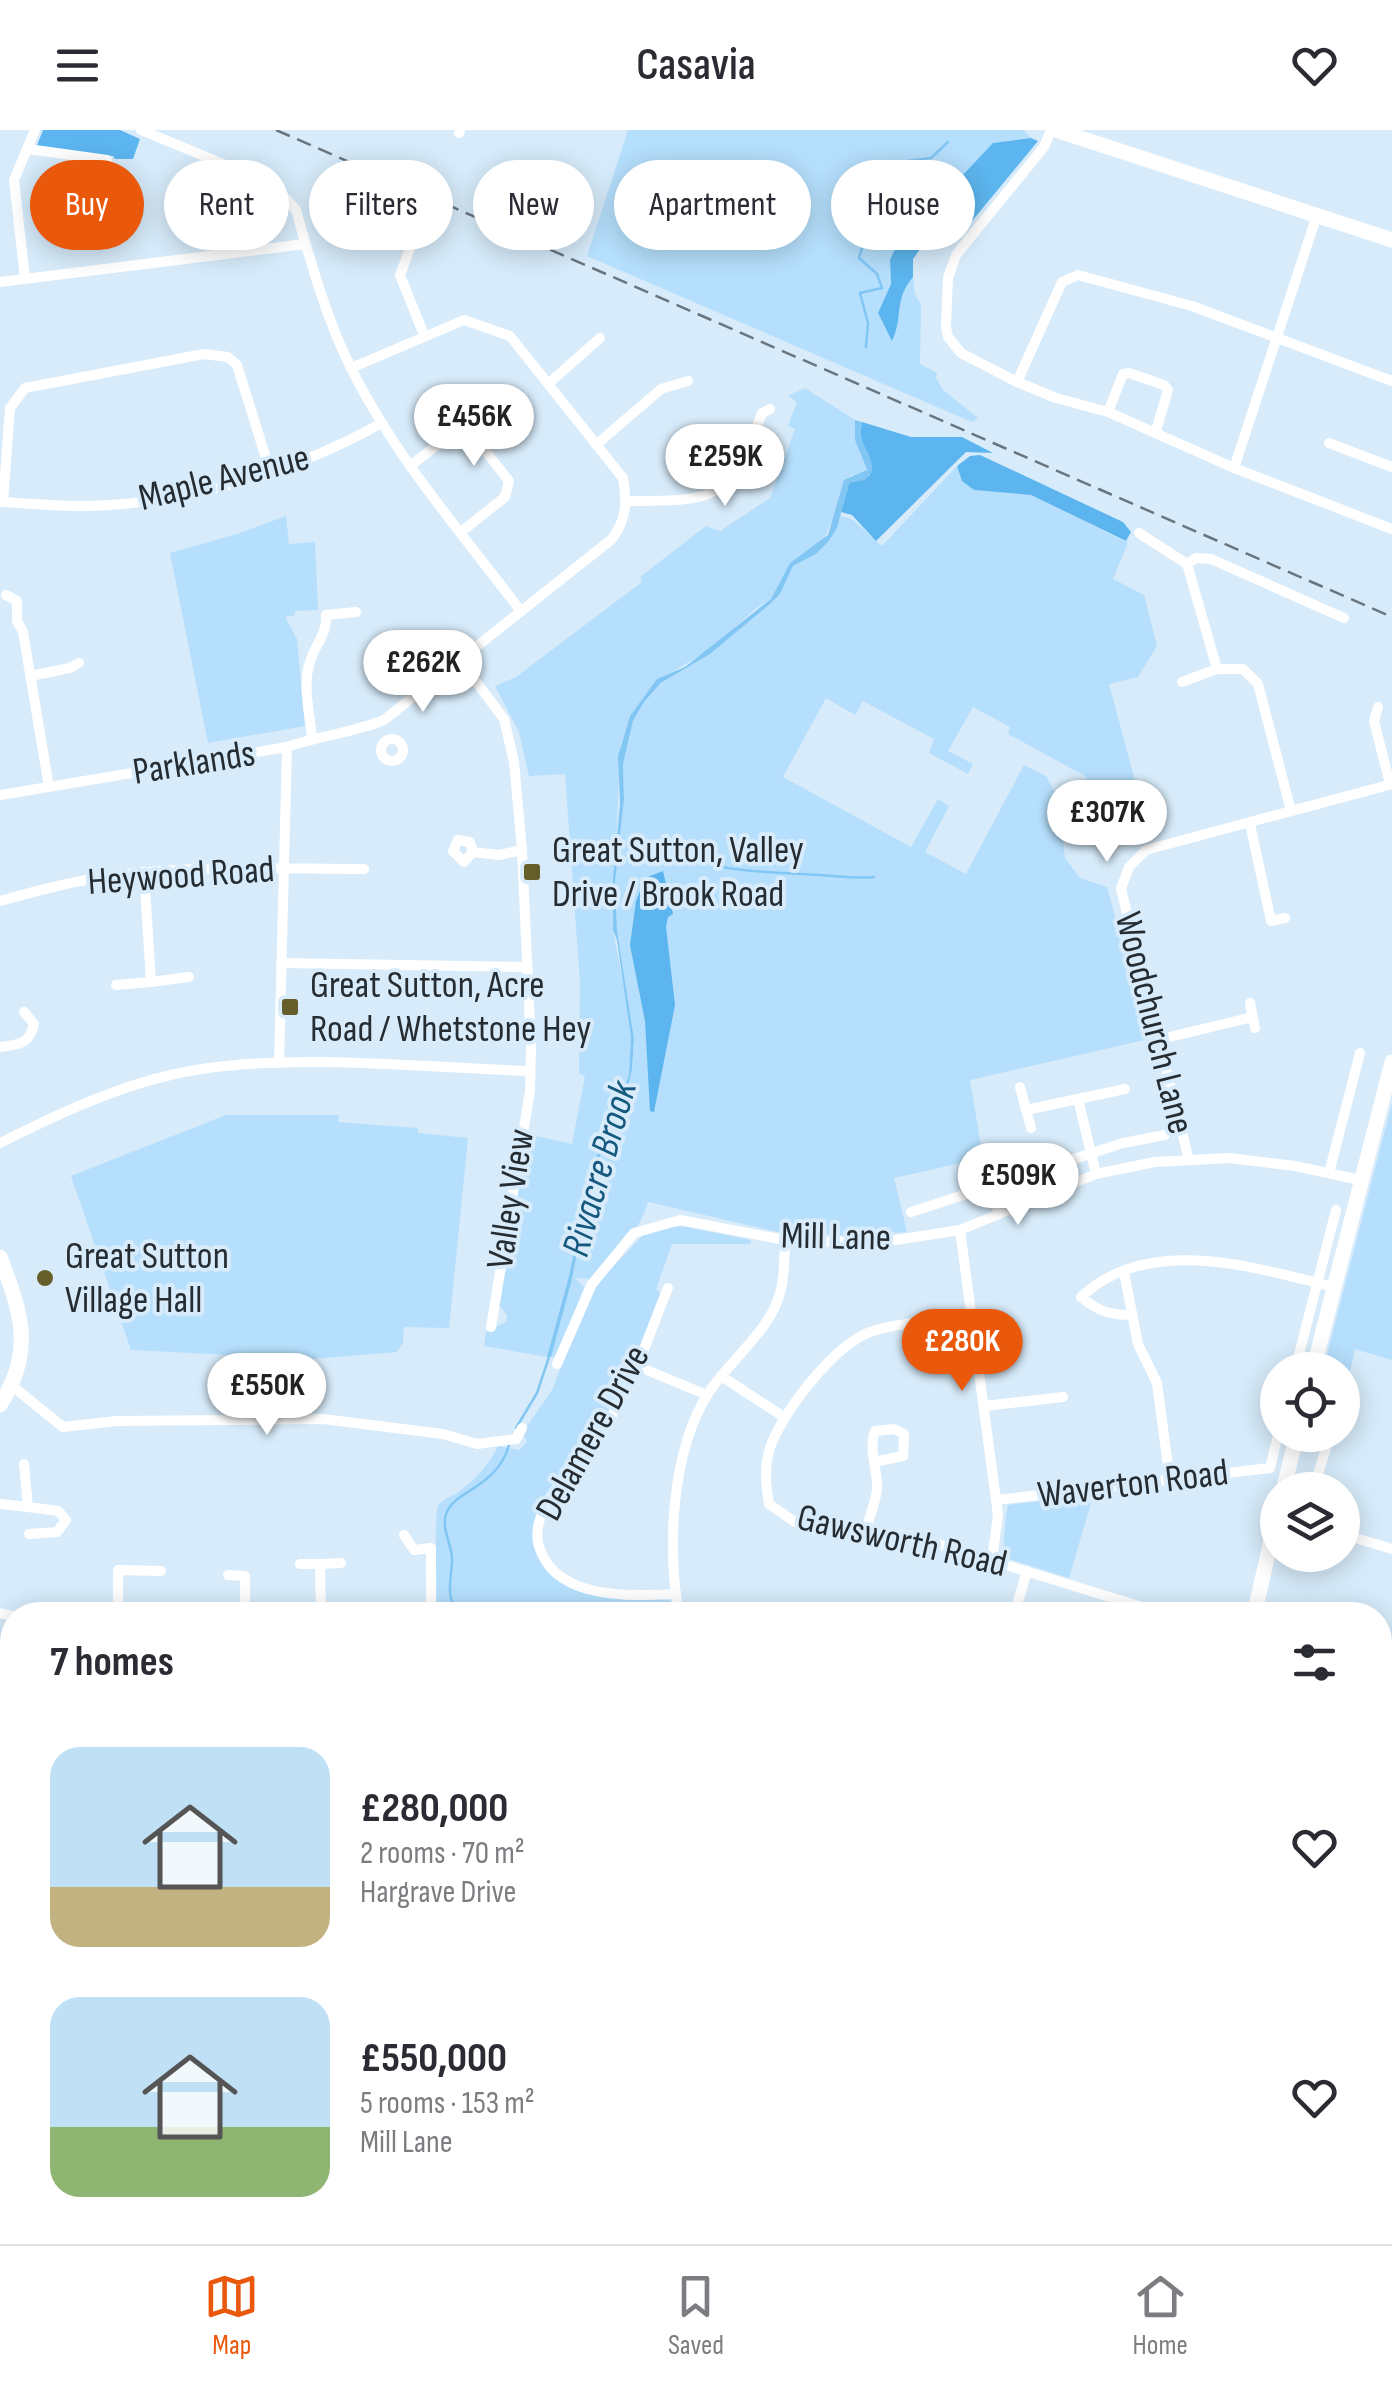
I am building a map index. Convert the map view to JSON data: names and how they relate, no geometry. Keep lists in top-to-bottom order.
{
  "streets": {
    "street": [
      "Maple Avenue",
      "Parklands",
      "Heywood Road",
      "Woodchurch Lane",
      "Valley View",
      "Mill Lane",
      "Delamere Drive",
      "Waverton Road",
      "Gawsworth Road"
    ]
  },
  "crossings": [
    ["Parklands", "Valley View"],
    ["Woodchurch Lane", "Mill Lane"]
  ],
  "water": ["Rivacre Brook"],
  "places": {
    "transit": ["Great Sutton, Valley Drive / Brook Road", "Great Sutton, Acre Road / Whetstone Hey"],
    "other": ["Great Sutton Village Hall"]
  },
  "page": {
    "header": "Casavia",
    "chip": [
      "Buy",
      "Rent",
      "Filters",
      "New",
      "Apartment",
      "House"
    ],
    "price": [
      "£456K",
      "£259K",
      "£262K",
      "£307K",
      "£509K",
      "£280K",
      "£550K"
    ],
    "heading": "7 homes",
    "list": [
      {
        "name": "£280,000",
        "note": "2 rooms · 70 m² · Hargrave Drive"
      },
      {
        "name": "£550,000",
        "note": "5 rooms · 153 m² · Mill Lane"
      }
    ],
    "tabs": ["Map", "Saved", "Home"]
  }
}
